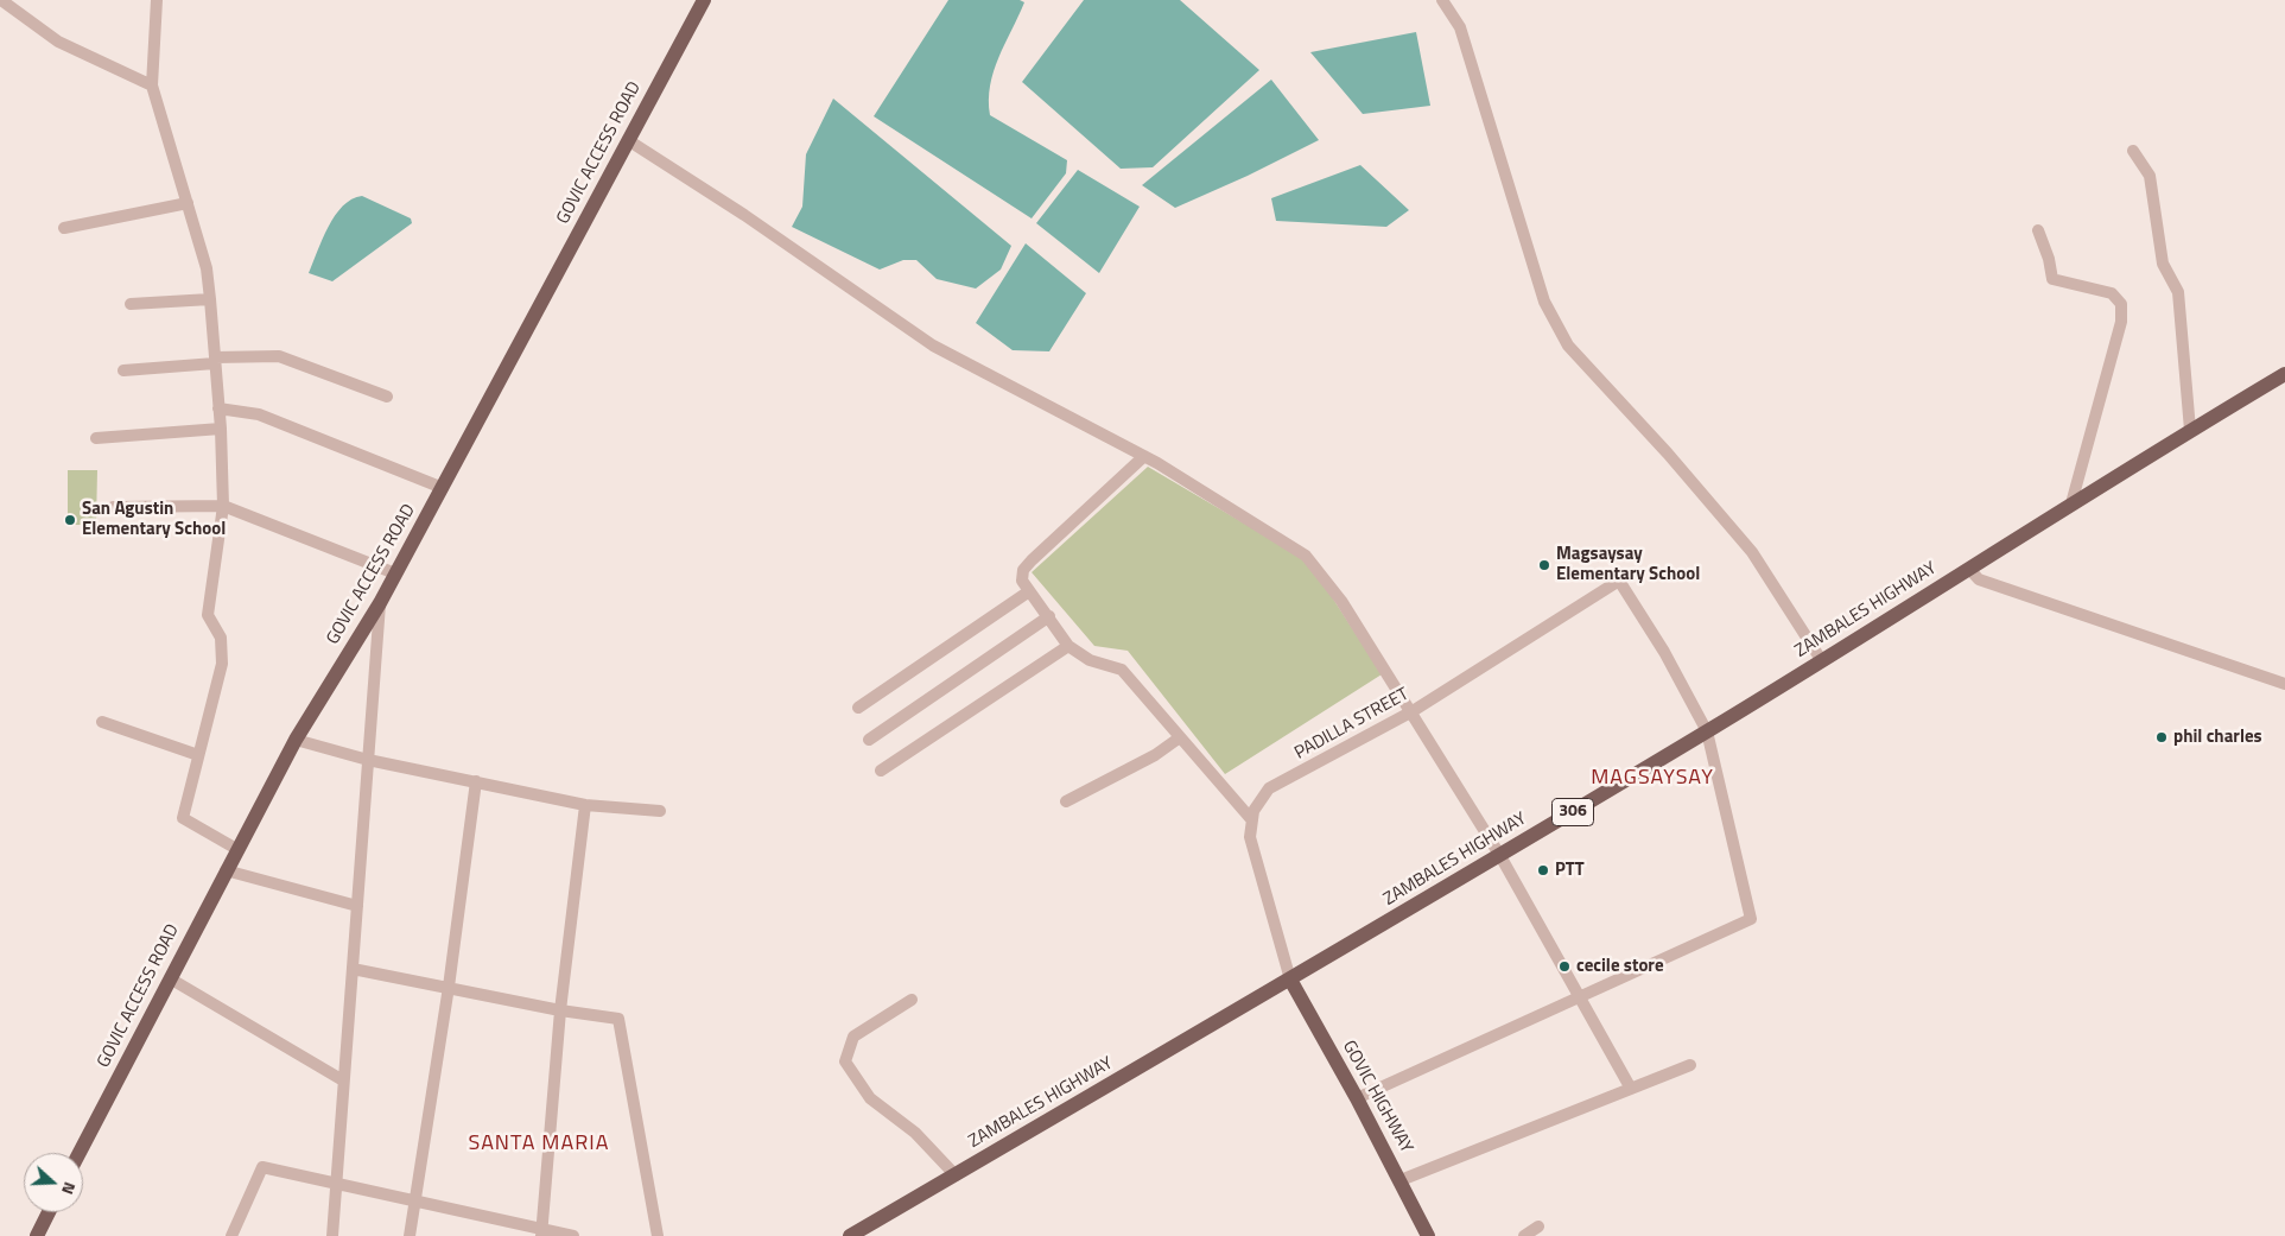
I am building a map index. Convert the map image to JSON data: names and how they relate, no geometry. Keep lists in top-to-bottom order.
{
  "streets": {
    "main road": [
      "GOVIC ACCESS ROAD",
      "ZAMBALES HIGHWAY",
      "306",
      "GOVIC HIGHWAY"
    ],
    "street": ["PADILLA STREET"]
  },
  "crossings": [
    ["ZAMBALES HIGHWAY", "PADILLA STREET"],
    ["ZAMBALES HIGHWAY", "GOVIC HIGHWAY"],
    ["PADILLA STREET", "GOVIC HIGHWAY"]
  ],
  "districts": ["MAGSAYSAY", "SANTA MARIA"],
  "places": [
    "San Agustin Elementary School",
    "Magsaysay Elementary School",
    "phil charles",
    "PTT",
    "cecile store"
  ],
  "north": "right"
}
